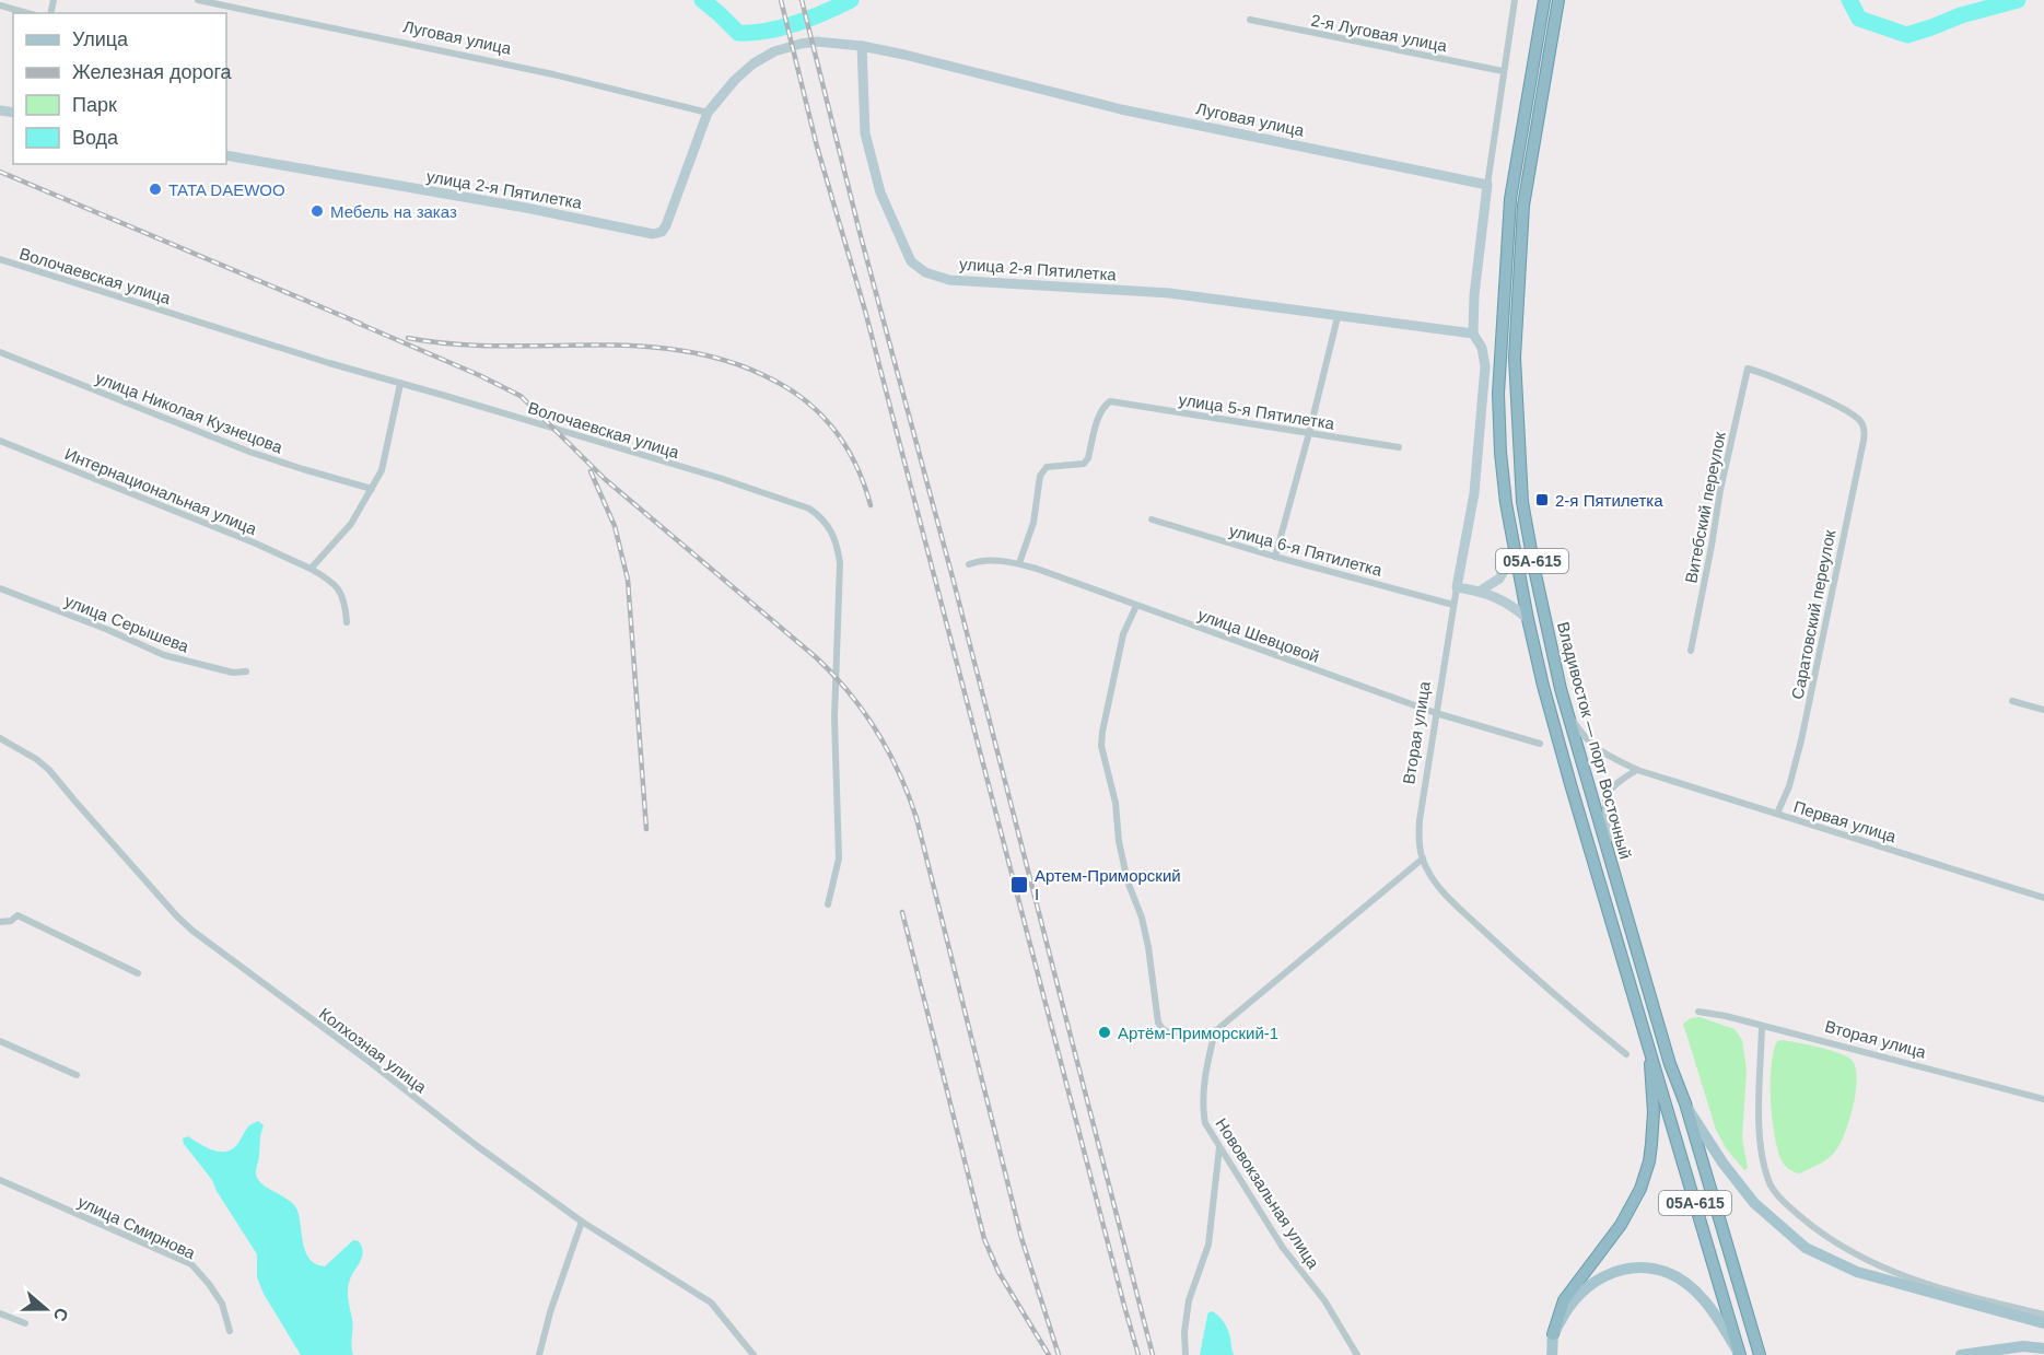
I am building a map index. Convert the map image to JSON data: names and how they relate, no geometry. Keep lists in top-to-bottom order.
{
  "streets": {
    "highway": ["05А-615", "Владивосток — порт Восточный"],
    "main road": ["Луговая улица", "улица 2-я Пятилетка", "Вторая улица"],
    "street": [
      "2-я Луговая улица",
      "Волочаевская улица",
      "улица 5-я Пятилетка",
      "улица Николая Кузнецова",
      "Интернациональная улица",
      "Витебский переулок",
      "улица 6-я Пятилетка",
      "Саратовский переулок",
      "улица Серышева",
      "улица Шевцовой",
      "Первая улица",
      "Колхозная улица",
      "Нововокзальная улица",
      "улица Смирнова"
    ]
  },
  "crossings": [
    ["Луговая улица", "улица 2-я Пятилетка"],
    ["улица 2-я Пятилетка", "Вторая улица"],
    ["улица 5-я Пятилетка", "улица Шевцовой"],
    ["Витебский переулок", "Саратовский переулок"],
    ["улица 6-я Пятилетка", "Вторая улица"],
    ["Саратовский переулок", "Первая улица"],
    ["улица Шевцовой", "Вторая улица"],
    ["Владивосток — порт Восточный", "Первая улица"]
  ],
  "places": {
    "other": ["TATA DAEWOO", "Мебель на заказ", "Артём-Приморский-1"],
    "transit": ["2-я Пятилетка", "Артем-Приморский I"]
  },
  "legend": [
    "Улица",
    "Железная дорога",
    "Парк",
    "Вода"
  ],
  "north": "right"
}
